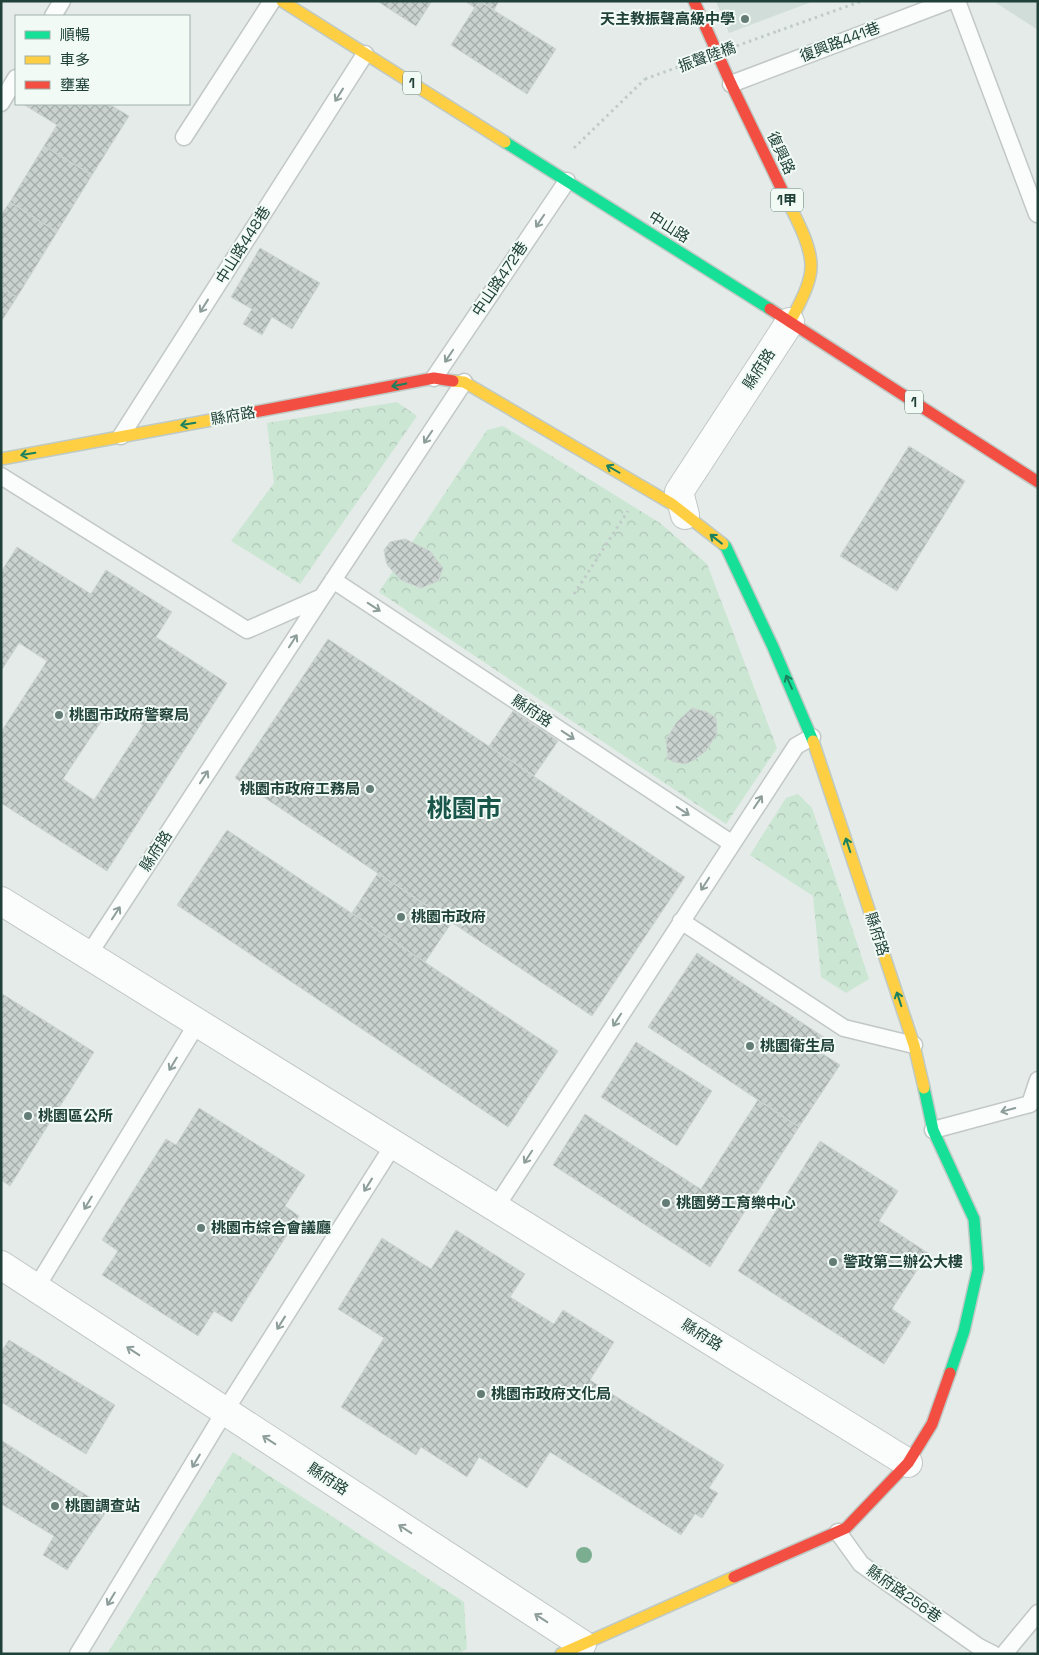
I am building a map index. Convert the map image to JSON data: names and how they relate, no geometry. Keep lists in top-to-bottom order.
{
  "streets": {
    "street": [
      "1",
      "復興路",
      "1甲",
      "中山路",
      "縣府路"
    ],
    "lane": [
      "復興路441巷",
      "中山路448巷",
      "中山路472巷",
      "縣府路256巷"
    ],
    "path": ["振聲陸橋"]
  },
  "crossings": [
    ["復興路441巷", "復興路"],
    ["復興路", "中山路"],
    ["復興路", "縣府路"],
    ["中山路", "中山路448巷"],
    ["中山路", "中山路472巷"],
    ["中山路", "縣府路"],
    ["中山路448巷", "縣府路"],
    ["中山路472巷", "縣府路"],
    ["縣府路", "縣府路256巷"]
  ],
  "one_way": ["中山路472巷"],
  "districts": ["桃園市"],
  "places": [
    "天主教振聲高級中學",
    "桃園市政府警察局",
    "桃園市政府工務局",
    "桃園市政府",
    "桃園衛生局",
    "桃園區公所",
    "桃園勞工育樂中心",
    "桃園市綜合會議廳",
    "警政第二辦公大樓",
    "桃園市政府文化局",
    "桃園調查站"
  ],
  "legend": ["順暢", "車多", "壅塞"]
}
